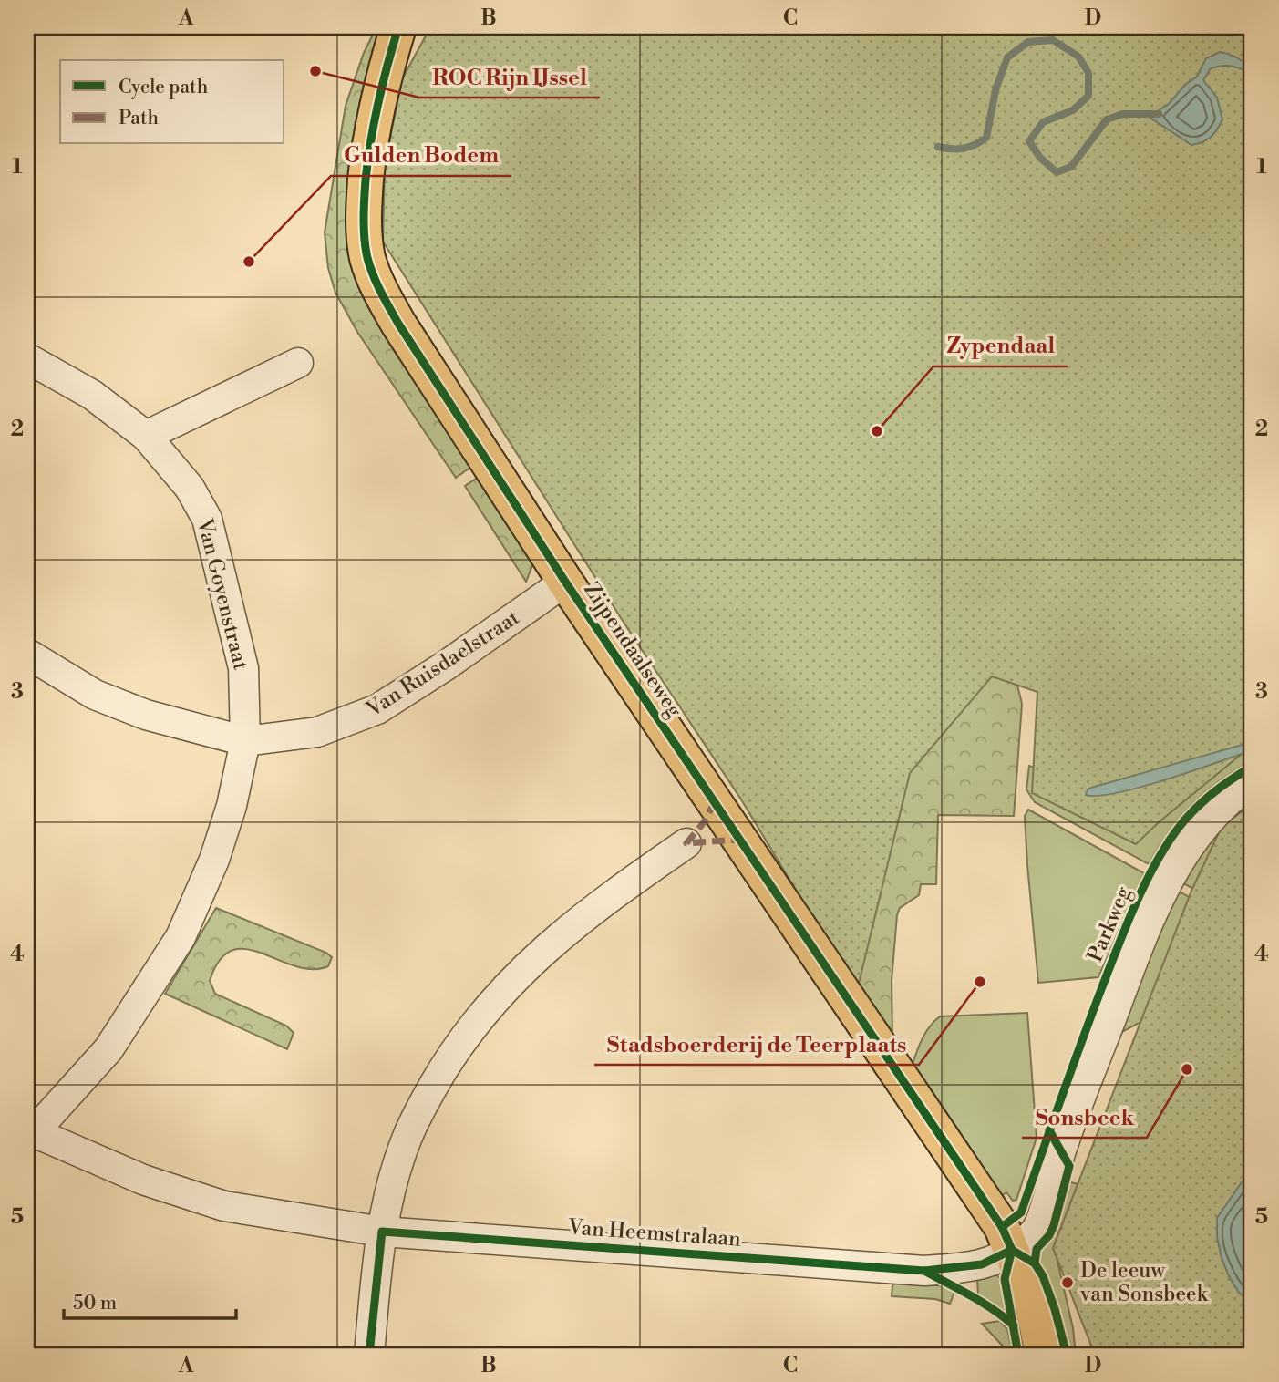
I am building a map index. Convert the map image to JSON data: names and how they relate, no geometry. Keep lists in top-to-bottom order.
{
  "streets": {
    "main road": ["Zijpendaalseweg"],
    "street": [
      "Van Goyenstraat",
      "Van Ruisdaelstraat",
      "Parkweg",
      "Van Heemstralaan"
    ]
  },
  "crossings": [
    ["Van Goyenstraat", "Van Ruisdaelstraat"],
    ["Van Goyenstraat", "Van Heemstralaan"],
    ["Zijpendaalseweg", "Van Ruisdaelstraat"],
    ["Zijpendaalseweg", "Parkweg"],
    ["Zijpendaalseweg", "Van Heemstralaan"],
    ["Parkweg", "Van Heemstralaan"]
  ],
  "places": [
    "ROC Rijn IJssel",
    "Gulden Bodem",
    "Zypendaal",
    "Stadsboerderij de Teerplaats",
    "Sonsbeek",
    "De leeuw van Sonsbeek"
  ],
  "legend": ["Cycle path", "Path"],
  "scale_bar": "50 m",
  "grid": {
    "columns": [
      "A",
      "B",
      "C",
      "D"
    ],
    "rows": [
      "1",
      "2",
      "3",
      "4",
      "5"
    ]
  }
}
